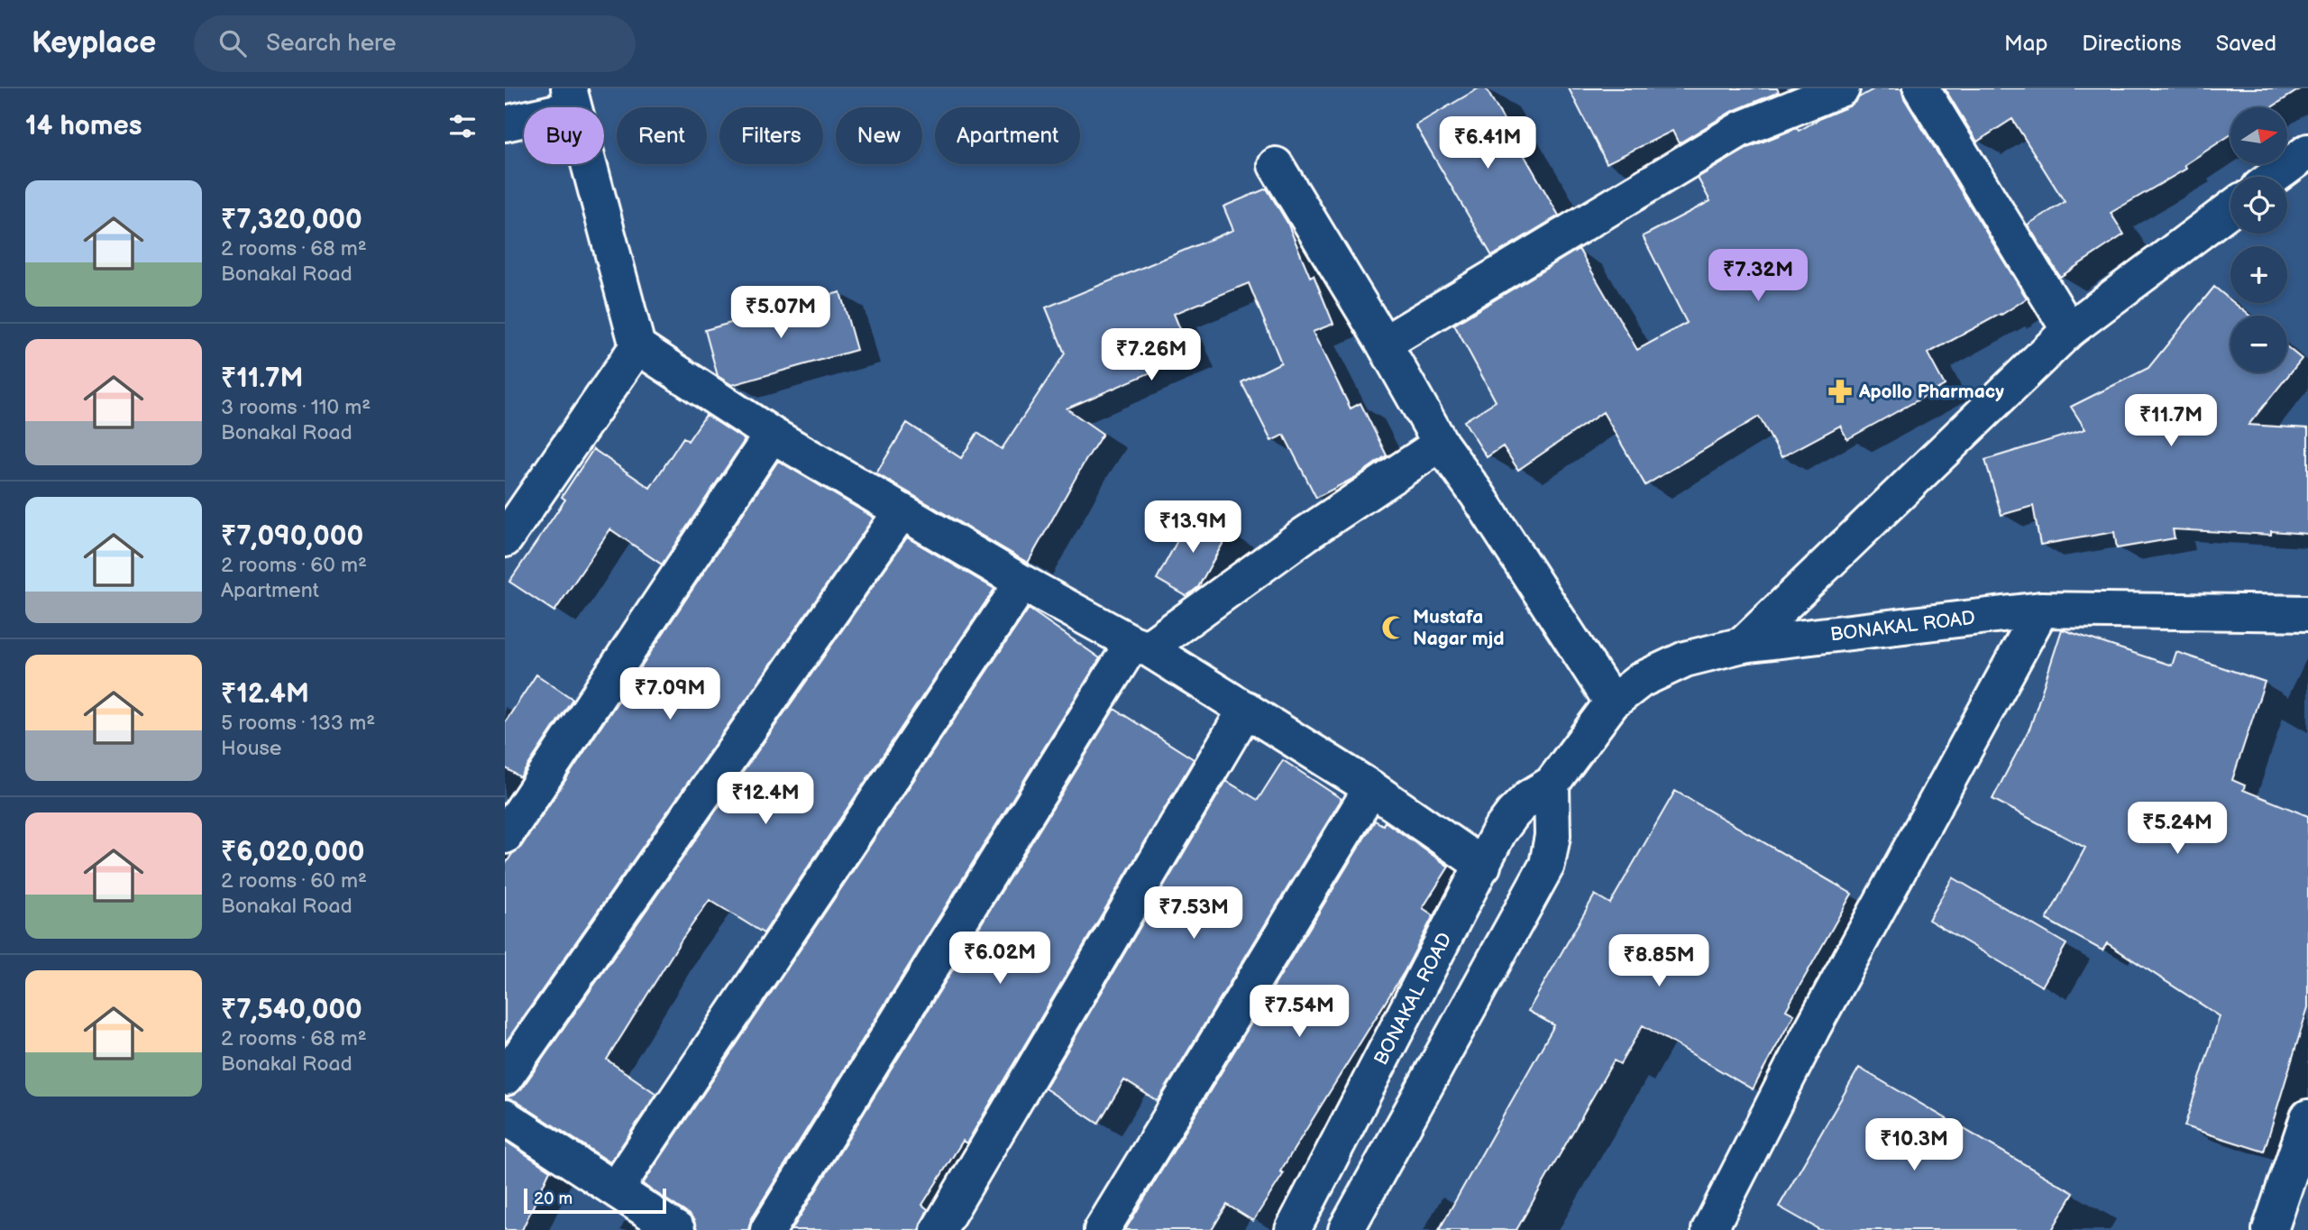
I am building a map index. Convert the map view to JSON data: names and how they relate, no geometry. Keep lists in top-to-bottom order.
{
  "streets": {
    "street": ["BONAKAL ROAD"]
  },
  "places": {
    "pharmacy": ["Apollo Pharmacy"],
    "mosque": ["Mustafa Nagar mjd"]
  },
  "scale_bar": "20 m",
  "north": "right",
  "page": {
    "header": "Keyplace",
    "search": "Search here",
    "nav": ["Map", "Directions", "Saved"],
    "heading": "14 homes",
    "map_buttons": ["+", "−"],
    "chip": [
      "Buy",
      "Rent",
      "Filters",
      "New",
      "Apartment"
    ],
    "price": [
      "₹6.41M",
      "₹7.32M",
      "₹5.07M",
      "₹7.26M",
      "₹11.7M",
      "₹13.9M",
      "₹7.09M",
      "₹12.4M",
      "₹5.24M",
      "₹7.53M",
      "₹6.02M",
      "₹8.85M",
      "₹7.54M",
      "₹10.3M"
    ],
    "list": [
      {
        "name": "₹7,320,000",
        "note": "2 rooms · 68 m² · Bonakal Road"
      },
      {
        "name": "₹11.7M",
        "note": "3 rooms · 110 m² · Bonakal Road"
      },
      {
        "name": "₹7,090,000",
        "note": "2 rooms · 60 m² · Apartment"
      },
      {
        "name": "₹12.4M",
        "note": "5 rooms · 133 m² · House"
      },
      {
        "name": "₹6,020,000",
        "note": "2 rooms · 60 m² · Bonakal Road"
      },
      {
        "name": "₹7,540,000",
        "note": "2 rooms · 68 m² · Bonakal Road"
      }
    ],
    "scale": "20 m"
  }
}
